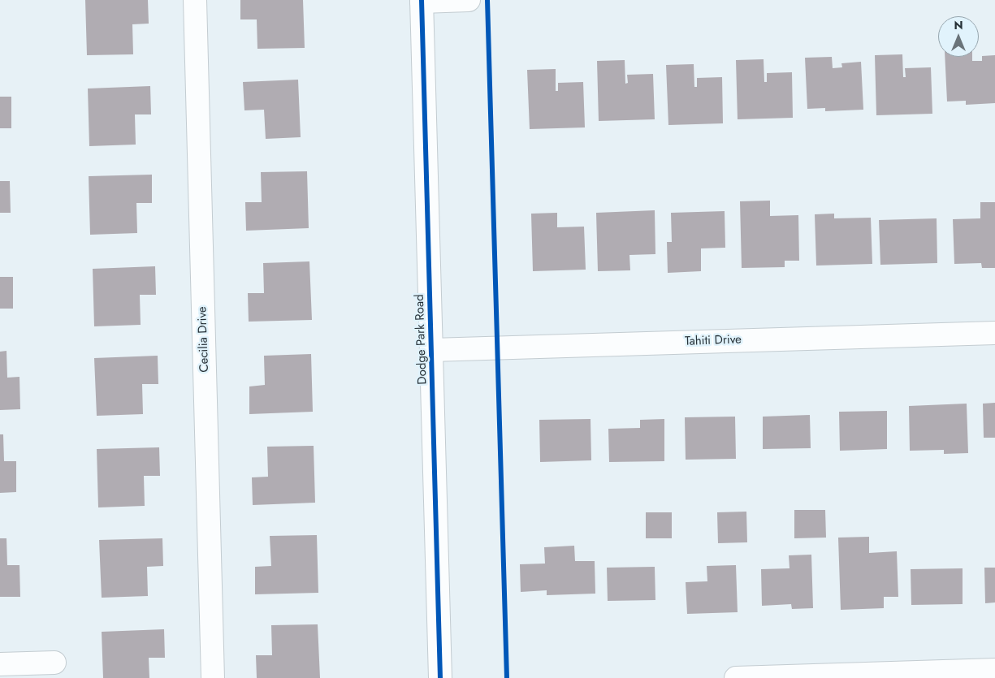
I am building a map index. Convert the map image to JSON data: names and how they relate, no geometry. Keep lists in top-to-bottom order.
{
  "streets": {
    "street": ["Cecilia Drive", "Dodge Park Road", "Tahiti Drive"]
  },
  "crossings": [
    ["Dodge Park Road", "Tahiti Drive"]
  ],
  "north": "top"
}
